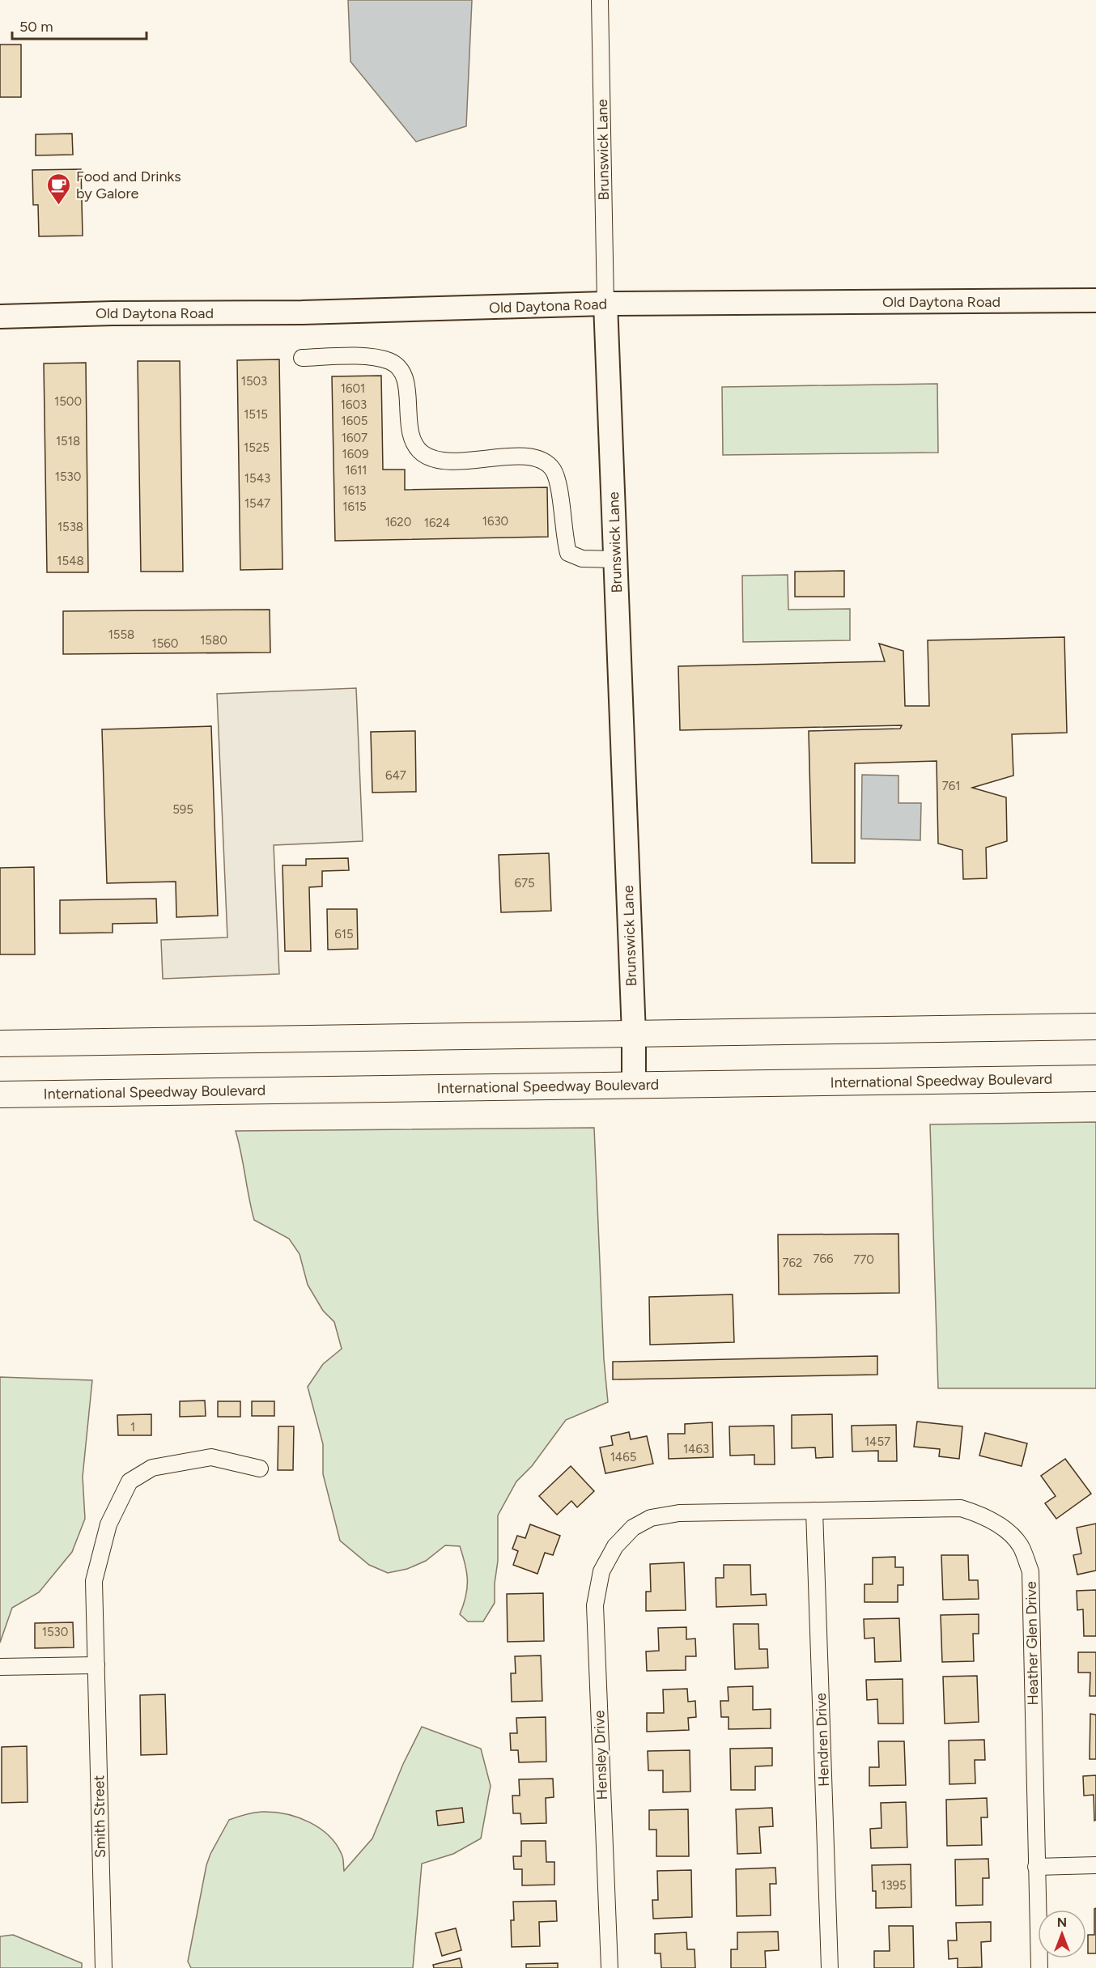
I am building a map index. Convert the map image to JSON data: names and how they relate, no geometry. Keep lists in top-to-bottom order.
{
  "streets": {
    "main road": ["International Speedway Boulevard"],
    "street": [
      "Brunswick Lane",
      "Old Daytona Road",
      "Heather Glen Drive",
      "Hendren Drive",
      "Hensley Drive",
      "Smith Street"
    ]
  },
  "crossings": [
    ["Brunswick Lane", "Old Daytona Road"],
    ["Brunswick Lane", "International Speedway Boulevard"],
    ["Heather Glen Drive", "Hendren Drive"],
    ["Heather Glen Drive", "Hensley Drive"]
  ],
  "places": {
    "cafe": ["Food and Drinks by Galore"]
  },
  "house_numbers": [
    "1503",
    "1601",
    "1500",
    "1603",
    "1515",
    "1605",
    "1607",
    "1518",
    "1525",
    "1609",
    "1611",
    "1530",
    "1543",
    "1613",
    "1547",
    "1615",
    "1630",
    "1620",
    "1624",
    "1538",
    "1548",
    "1558",
    "1580",
    "1560",
    "647",
    "761",
    "595",
    "675",
    "615",
    "766",
    "770",
    "762",
    "1",
    "1457",
    "1463",
    "1465",
    "1530",
    "1395"
  ],
  "scale_bar": "50 m",
  "north": "top"
}
